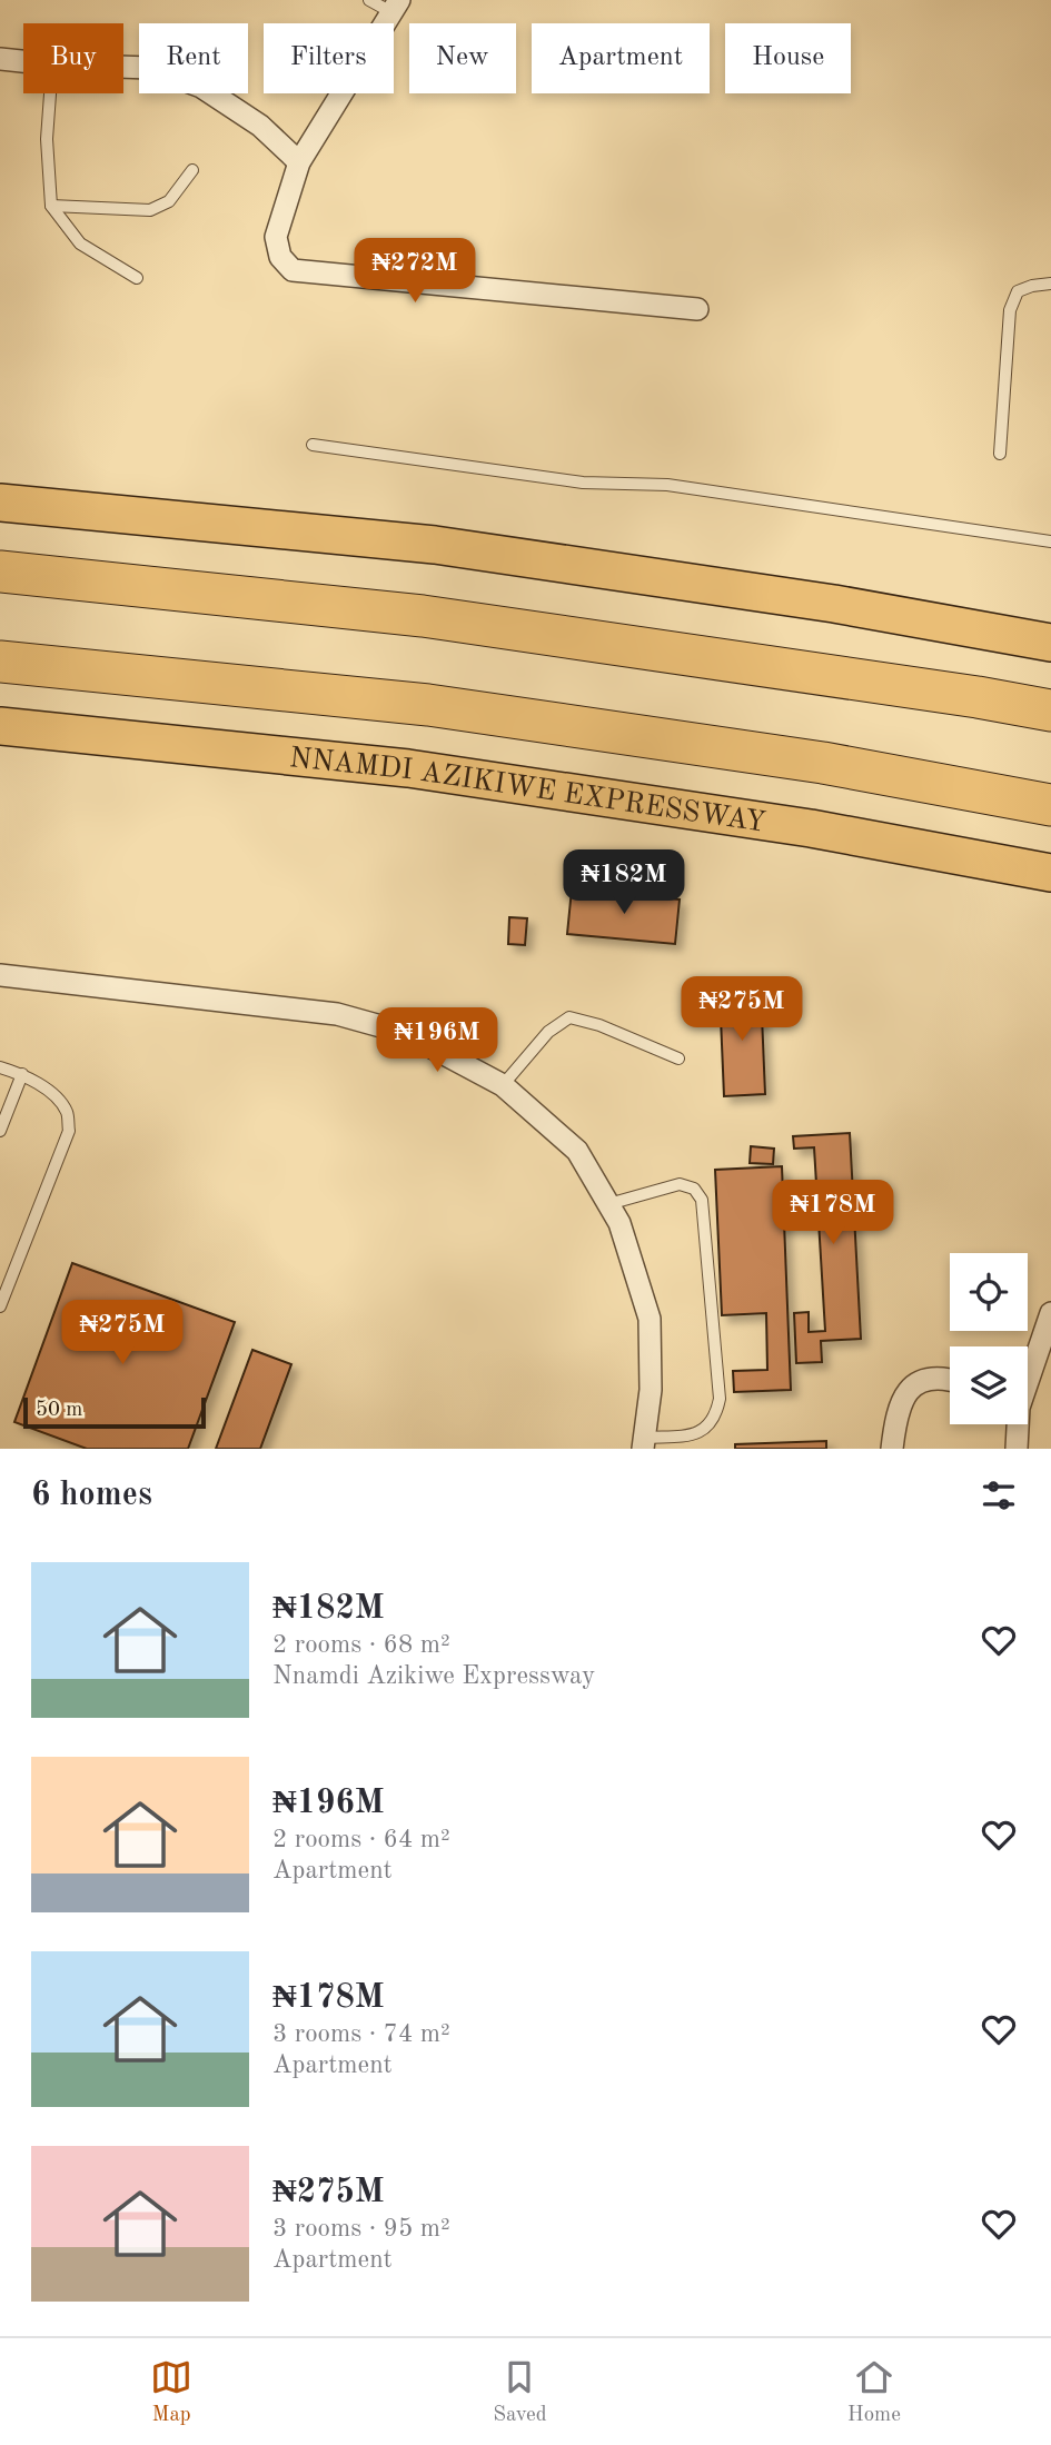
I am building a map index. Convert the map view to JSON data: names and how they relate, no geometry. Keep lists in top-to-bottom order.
{
  "streets": {
    "highway": ["NNAMDI AZIKIWE EXPRESSWAY"]
  },
  "scale_bar": "50 m",
  "page": {
    "chip": [
      "Buy",
      "Rent",
      "Filters",
      "New",
      "Apartment",
      "House"
    ],
    "price": [
      "₦272M",
      "₦182M",
      "₦275M",
      "₦196M",
      "₦178M",
      "₦275M"
    ],
    "scale": "50 m",
    "heading": "6 homes",
    "list": [
      {
        "name": "₦182M",
        "note": "2 rooms · 68 m² · Nnamdi Azikiwe Expressway"
      },
      {
        "name": "₦196M",
        "note": "2 rooms · 64 m² · Apartment"
      },
      {
        "name": "₦178M",
        "note": "3 rooms · 74 m² · Apartment"
      },
      {
        "name": "₦275M",
        "note": "3 rooms · 95 m² · Apartment"
      }
    ],
    "tabs": ["Map", "Saved", "Home"]
  }
}
